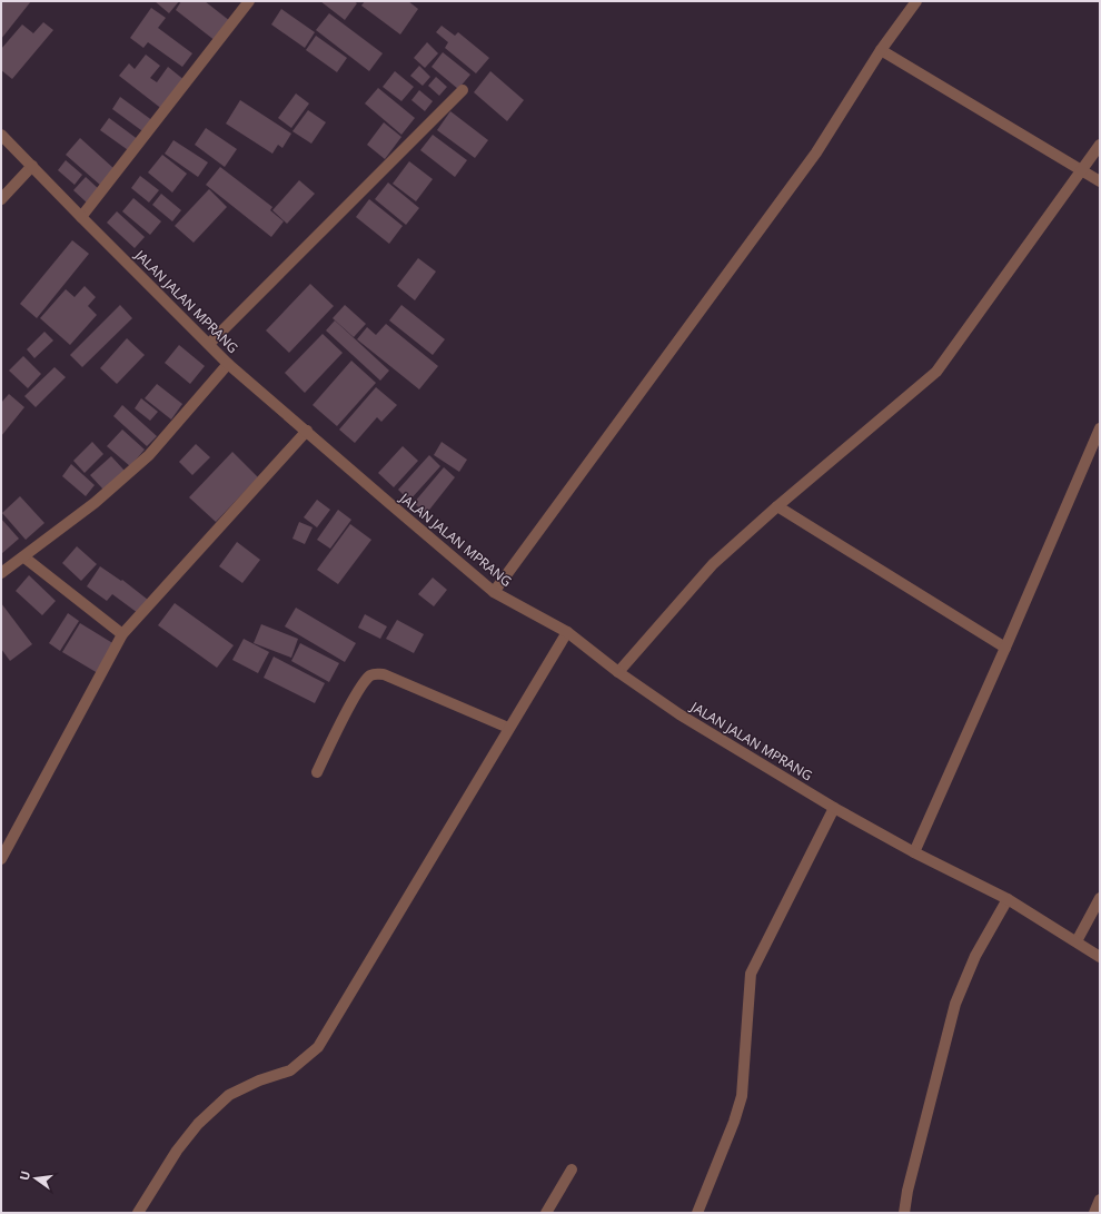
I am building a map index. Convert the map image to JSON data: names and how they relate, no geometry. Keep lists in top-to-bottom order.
{
  "streets": {
    "street": ["JALAN JALAN MPRANG"]
  },
  "north": "left"
}
